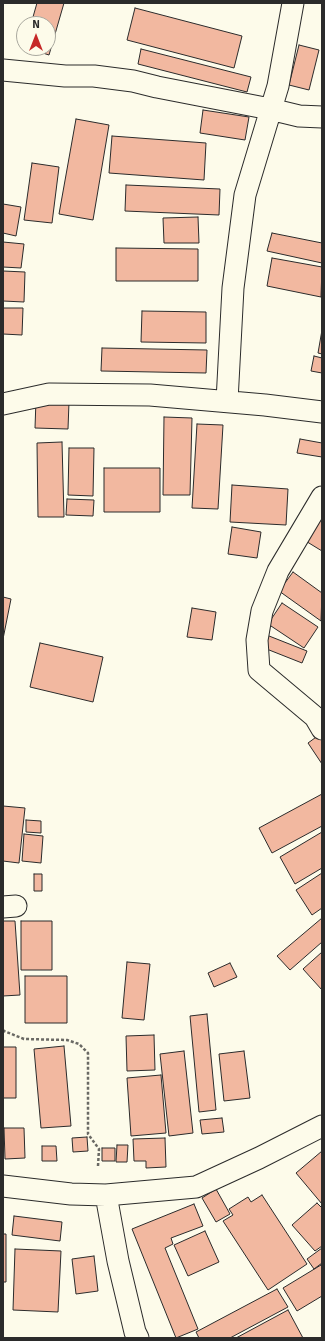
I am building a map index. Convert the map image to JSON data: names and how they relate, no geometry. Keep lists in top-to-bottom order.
{
  "north": "top"
}
